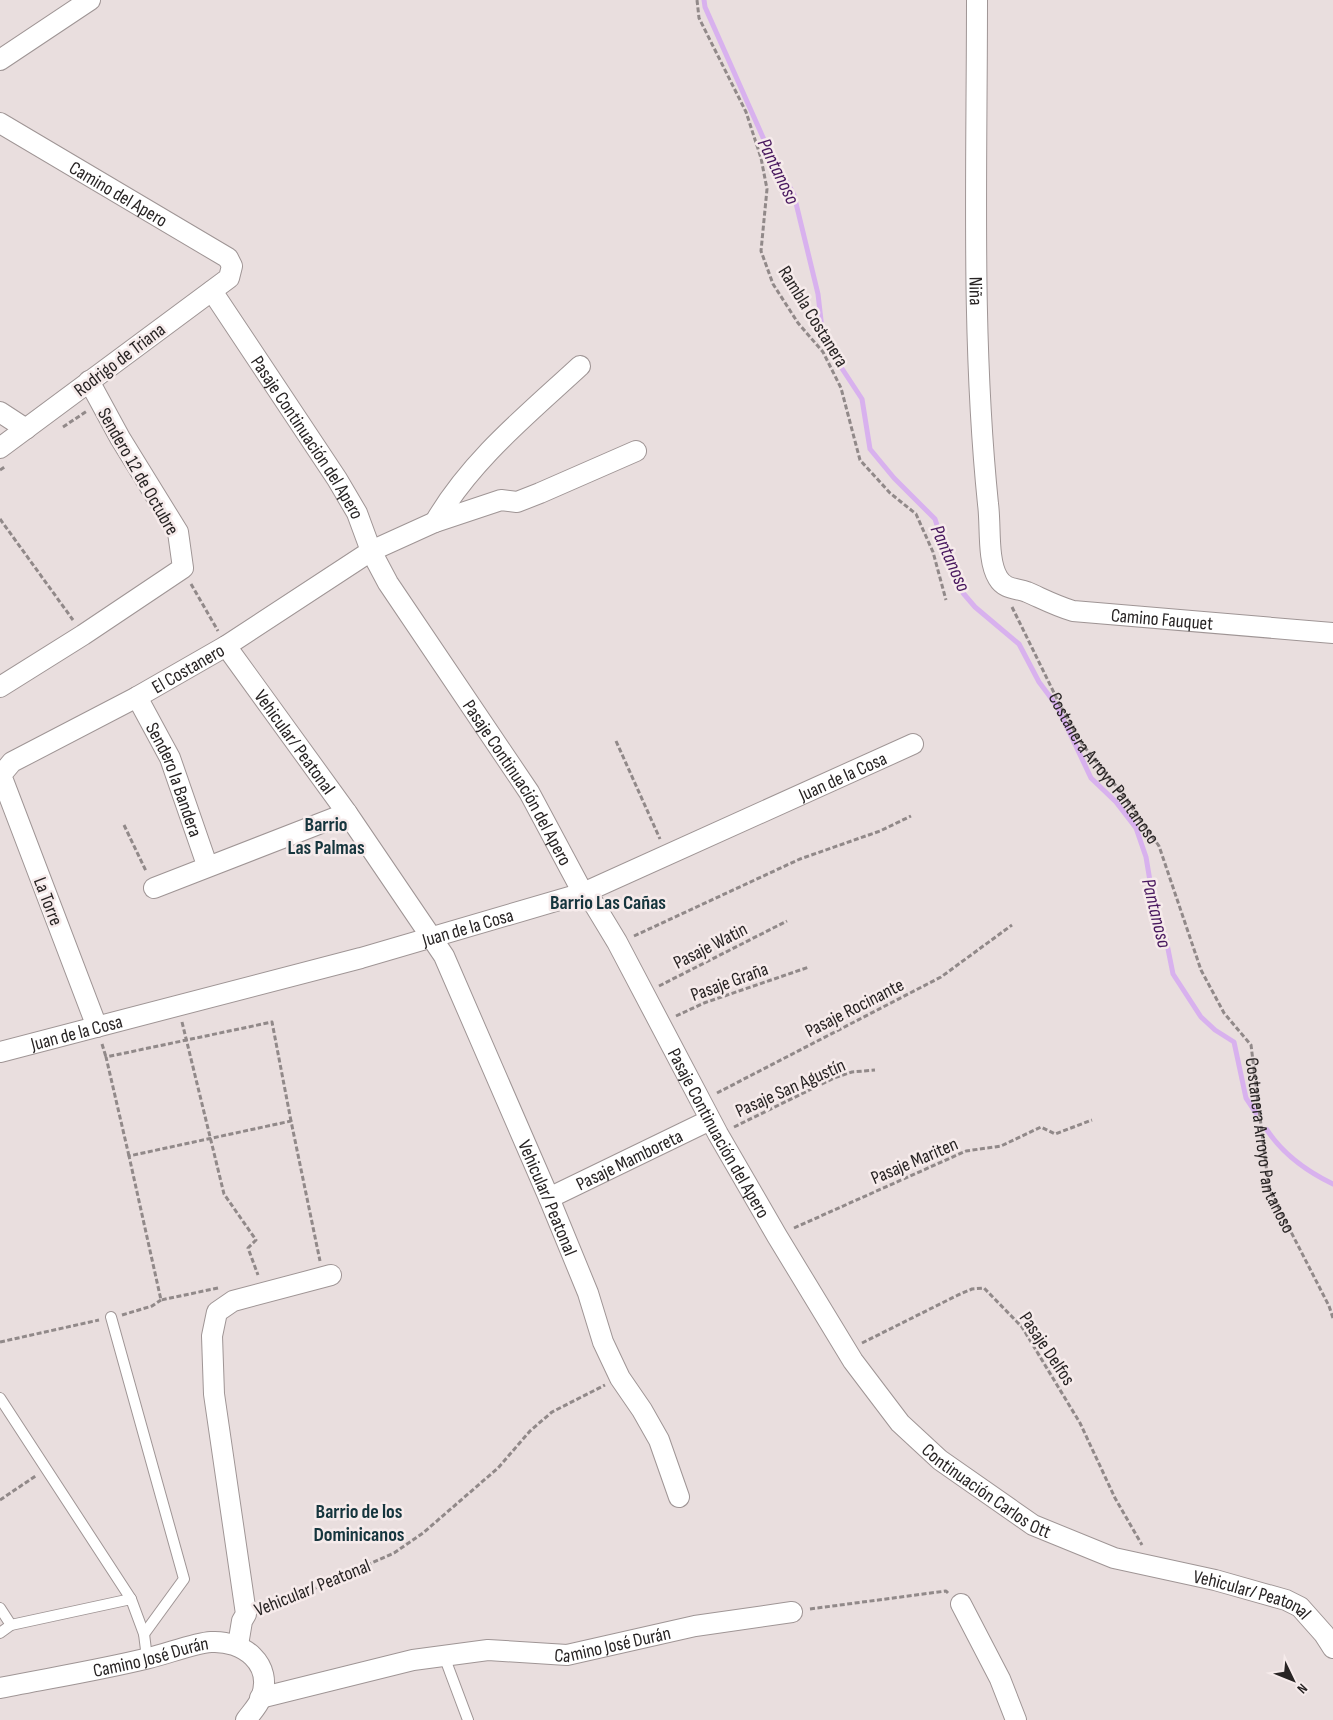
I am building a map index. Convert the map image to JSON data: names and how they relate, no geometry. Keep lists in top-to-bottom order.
{
  "streets": {
    "street": [
      "Camino del Apero",
      "Niña",
      "Rodrigo de Triana",
      "Pasaje Continuación del Apero",
      "Sendero 12 de Octubre",
      "Camino Fauquet",
      "El Costanero",
      "Vehicular/ Peatonal",
      "Juan de la Cosa",
      "Sendero la Bandera",
      "La Torre",
      "Pasaje Mamboreta",
      "Continuación Carlos Ott",
      "Camino José Durán"
    ],
    "path": [
      "Rambla Costanera",
      "Costanera Arroyo Pantanoso",
      "Pasaje Watin",
      "Pasaje Graña",
      "Pasaje Rocinante",
      "Pasaje San Agustín",
      "Pasaje Mariten",
      "Pasaje Delfos"
    ]
  },
  "crossings": [
    ["Camino del Apero", "Rodrigo de Triana"],
    ["Niña", "Camino Fauquet"],
    ["Niña", "Costanera Arroyo Pantanoso"],
    ["Rodrigo de Triana", "Pasaje Continuación del Apero"],
    ["Rodrigo de Triana", "Sendero 12 de Octubre"],
    ["Pasaje Continuación del Apero", "El Costanero"],
    ["Pasaje Continuación del Apero", "Juan de la Cosa"],
    ["Pasaje Continuación del Apero", "Pasaje Watin"],
    ["Pasaje Continuación del Apero", "Pasaje Graña"],
    ["Pasaje Continuación del Apero", "Pasaje Rocinante"],
    ["Pasaje Continuación del Apero", "Pasaje San Agustín"],
    ["Pasaje Continuación del Apero", "Pasaje Mamboreta"],
    ["Pasaje Continuación del Apero", "Pasaje Mariten"],
    ["Pasaje Continuación del Apero", "Pasaje Delfos"],
    ["Pasaje Continuación del Apero", "Continuación Carlos Ott"],
    ["Camino Fauquet", "Costanera Arroyo Pantanoso"],
    ["El Costanero", "Vehicular/ Peatonal"],
    ["El Costanero", "Sendero la Bandera"],
    ["El Costanero", "La Torre"],
    ["Vehicular/ Peatonal", "Juan de la Cosa"],
    ["Vehicular/ Peatonal", "Pasaje Mamboreta"],
    ["Vehicular/ Peatonal", "Pasaje Delfos"],
    ["Vehicular/ Peatonal", "Continuación Carlos Ott"],
    ["Vehicular/ Peatonal", "Camino José Durán"],
    ["Juan de la Cosa", "La Torre"],
    ["Pasaje San Agustín", "Pasaje Mamboreta"],
    ["Pasaje Delfos", "Continuación Carlos Ott"]
  ],
  "districts": ["Barrio Las Palmas", "Barrio Las Cañas", "Barrio de los Dominicanos"],
  "water": ["Pantanoso"],
  "north": "bottom right"
}
